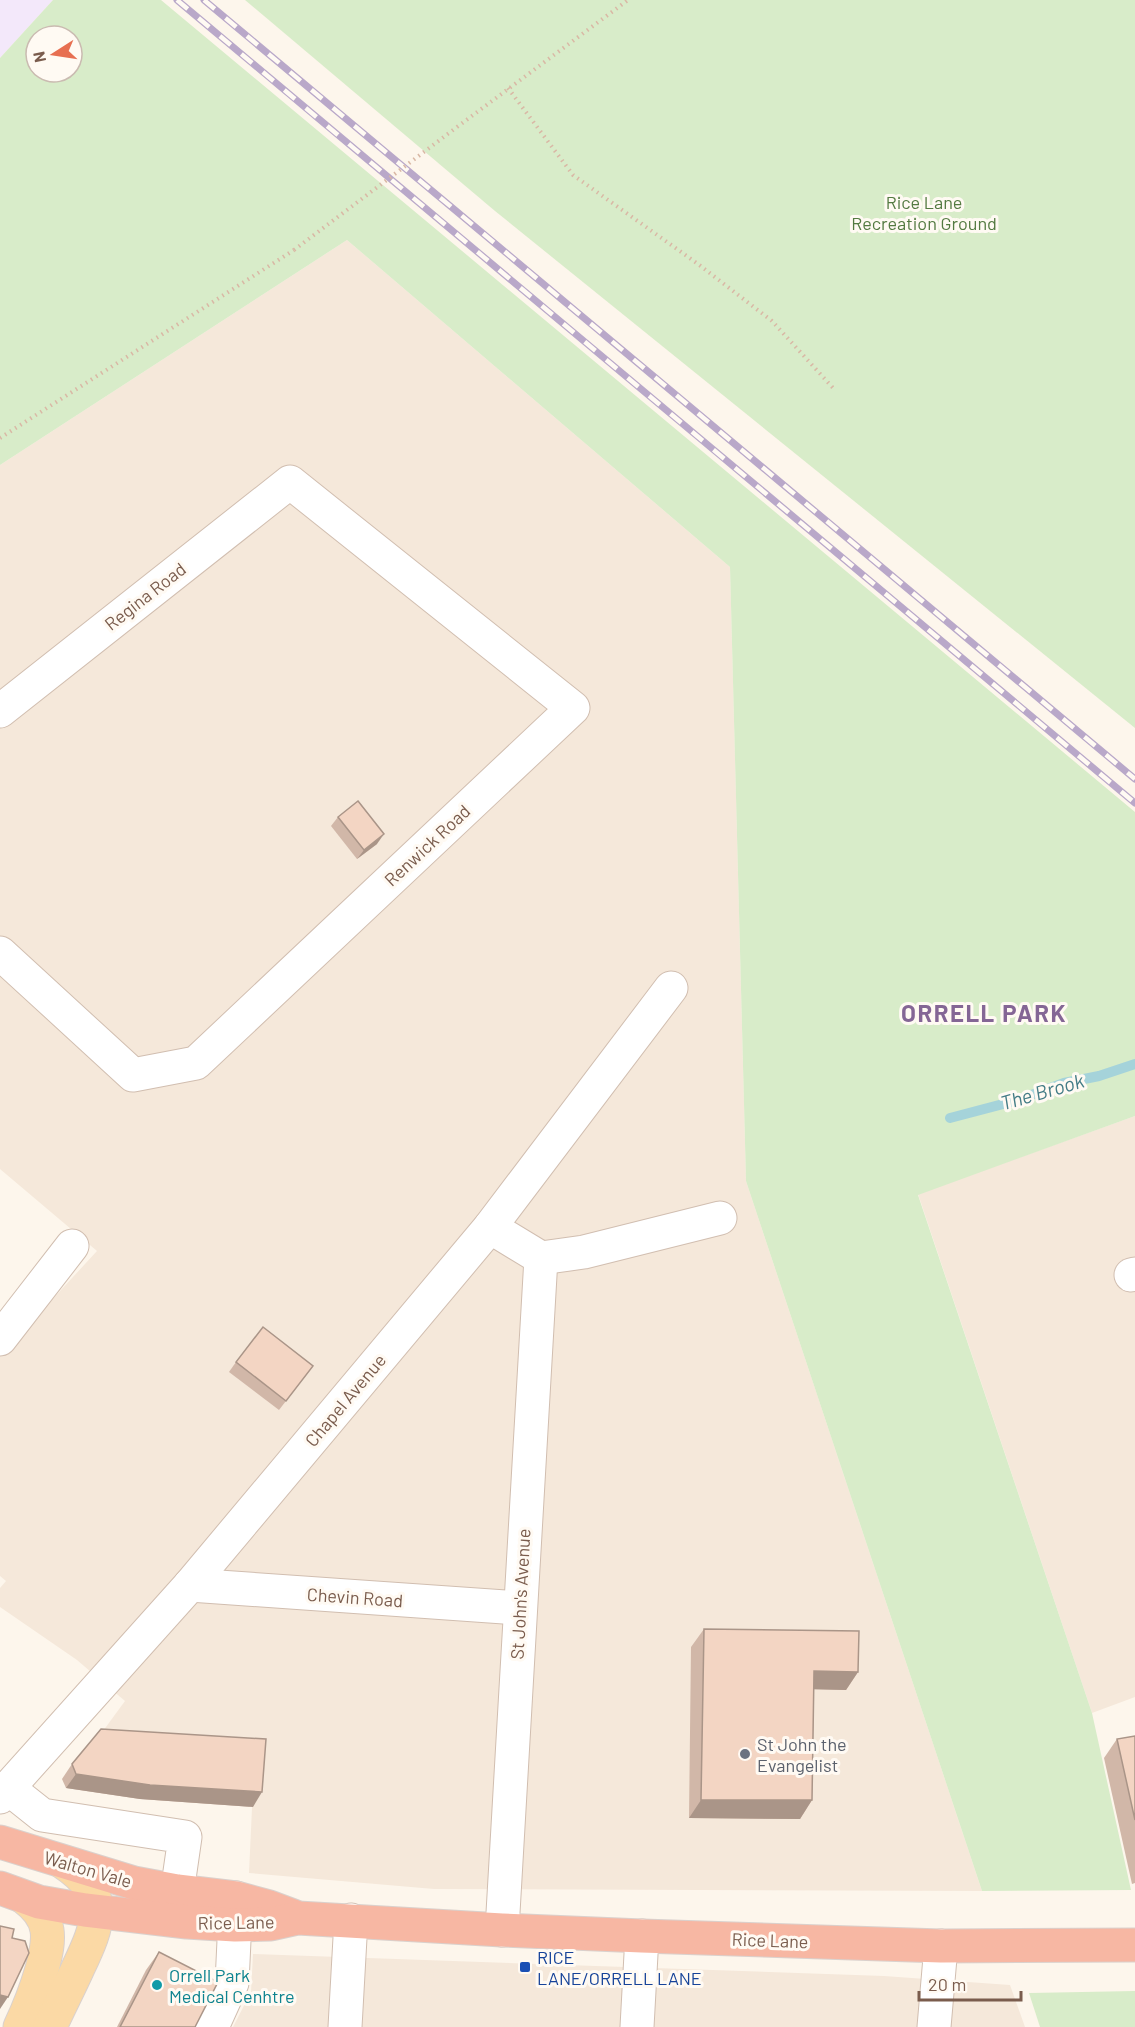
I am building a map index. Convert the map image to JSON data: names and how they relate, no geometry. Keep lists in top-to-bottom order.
{
  "streets": {
    "highway": ["Walton Vale", "Rice Lane"],
    "street": [
      "Regina Road",
      "Renwick Road",
      "Chapel Avenue",
      "St John's Avenue",
      "Chevin Road"
    ]
  },
  "crossings": [
    ["Regina Road", "Renwick Road"],
    ["Chapel Avenue", "Chevin Road"],
    ["St John's Avenue", "Chevin Road"],
    ["St John's Avenue", "Rice Lane"],
    ["Walton Vale", "Rice Lane"]
  ],
  "districts": ["ORRELL PARK"],
  "water": ["The Brook"],
  "parks": ["Rice Lane Recreation Ground"],
  "places": {
    "other": ["St John the Evangelist", "Orrell Park Medical Cenhtre"],
    "transit": ["RICE LANE/ORRELL LANE"]
  },
  "scale_bar": "20 m",
  "north": "left"
}
